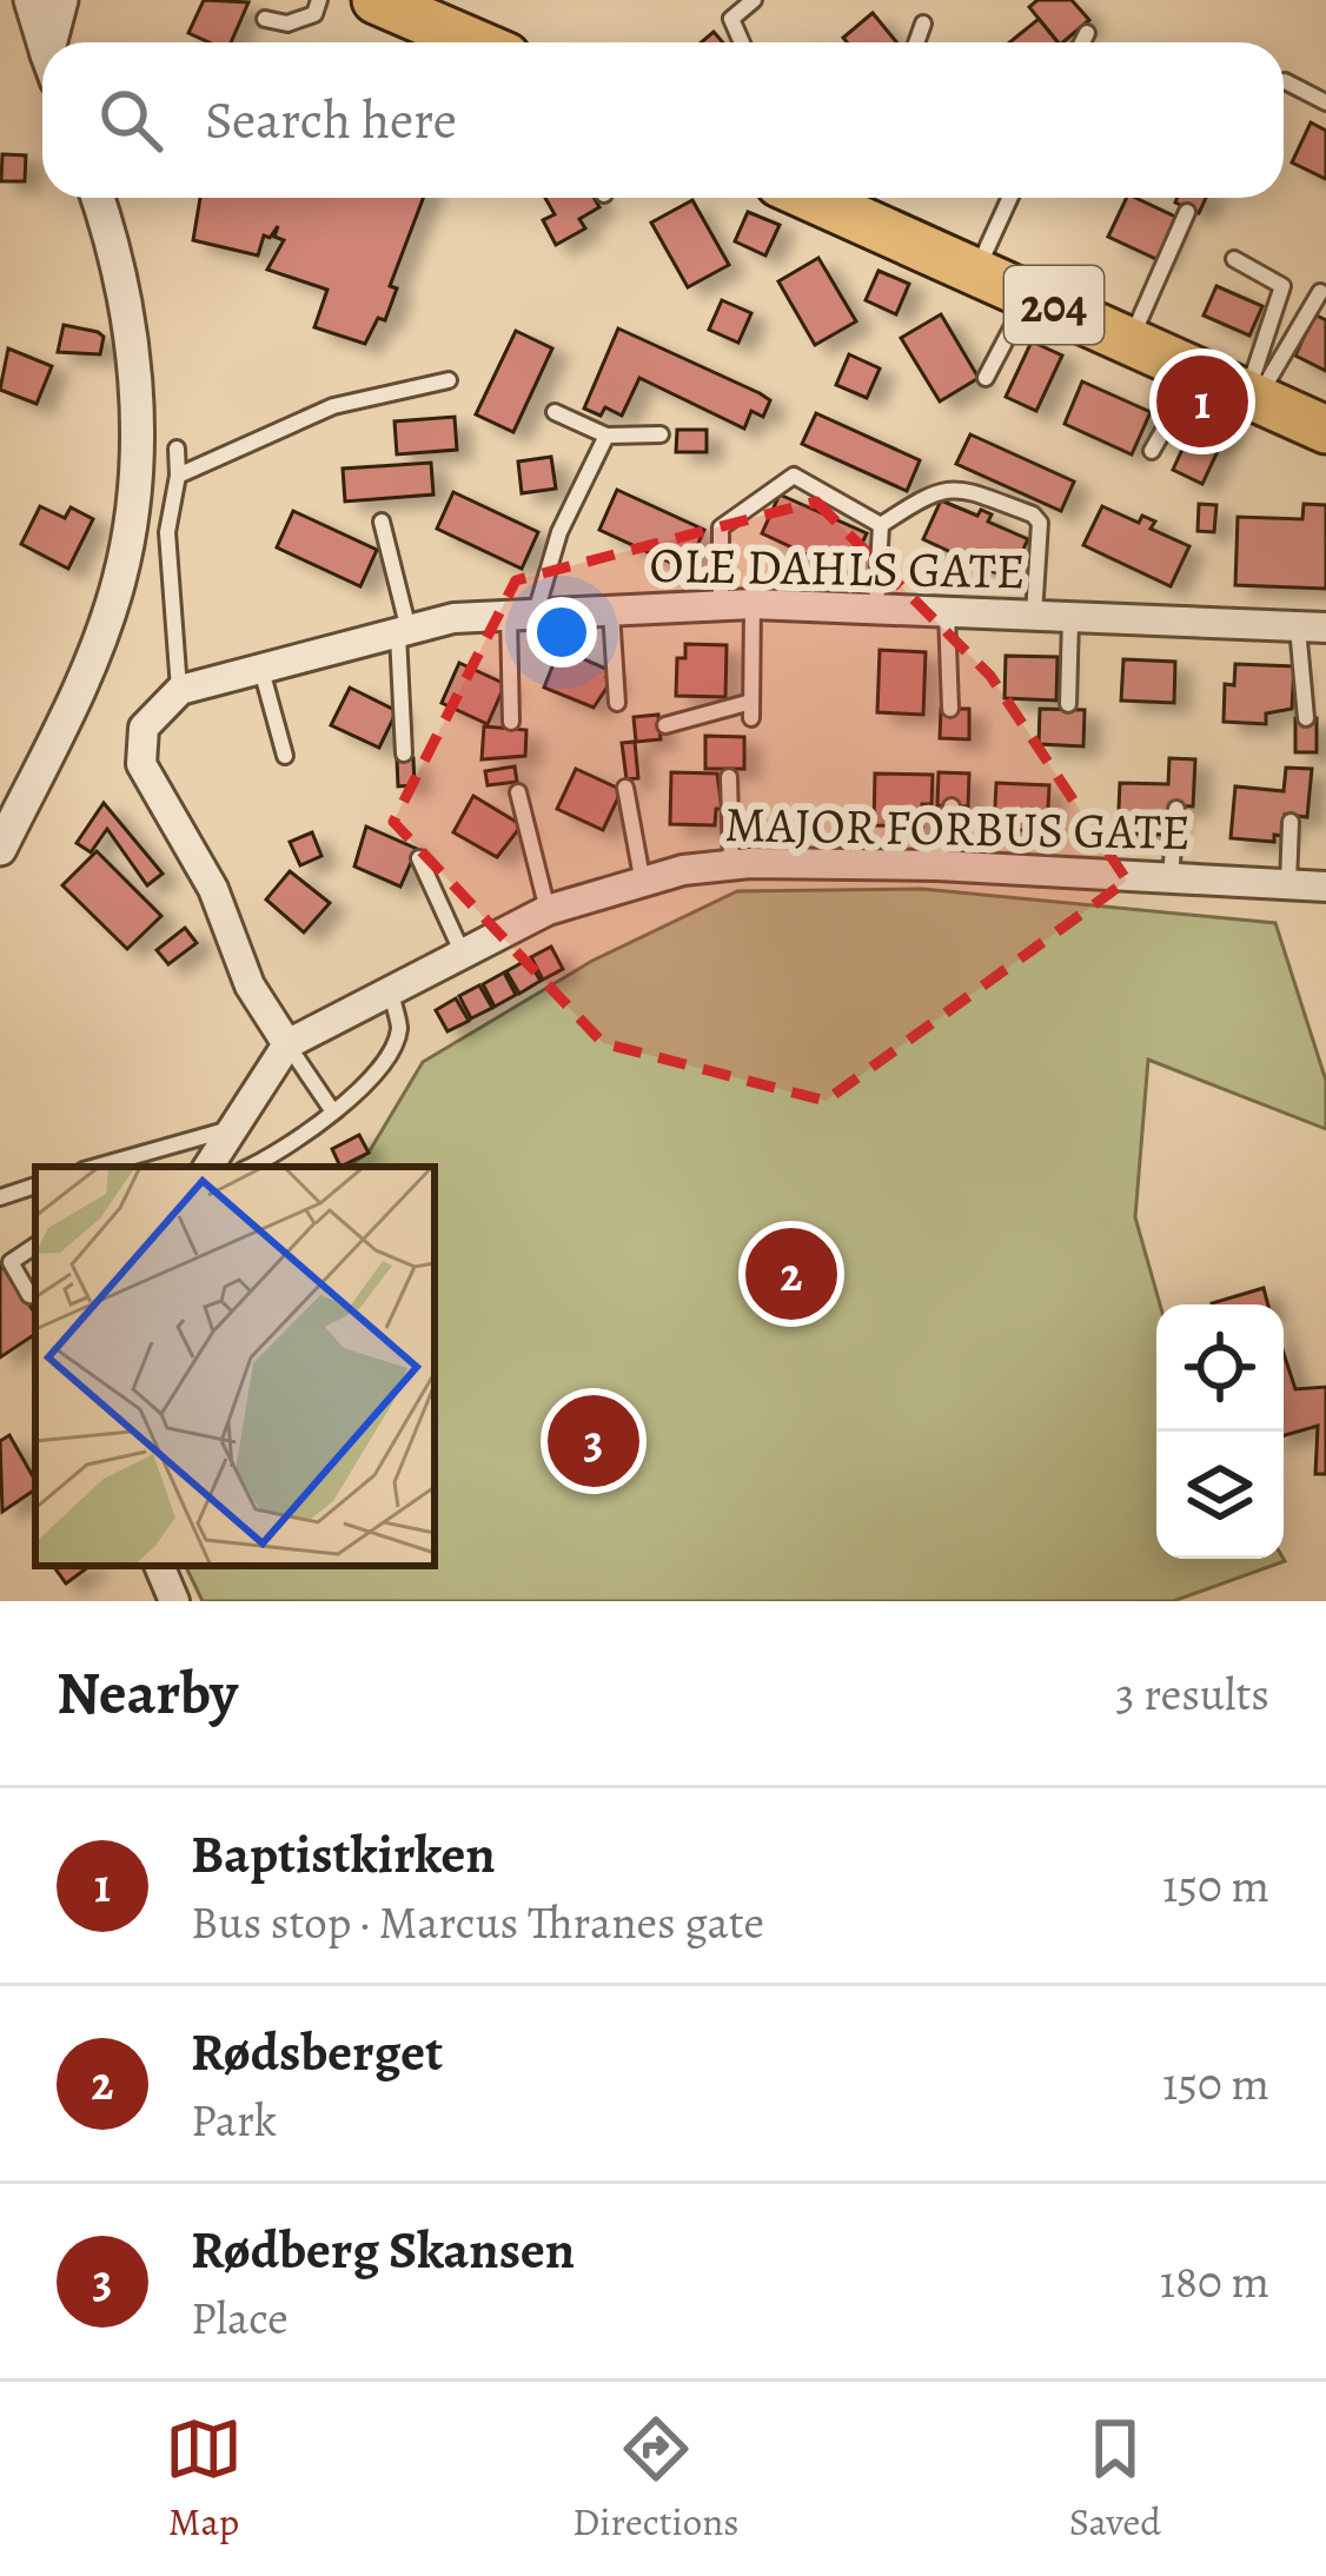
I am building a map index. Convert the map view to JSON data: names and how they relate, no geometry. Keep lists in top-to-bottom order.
{
  "streets": {
    "highway": ["204"],
    "street": ["OLE DAHLS GATE", "MAJOR FORBUS GATE"]
  },
  "page": {
    "search": "Search here",
    "pins": ["1", "2", "3"],
    "heading": ["Nearby", "3 results"],
    "list": [
      {
        "mark": "1",
        "name": "Baptistkirken",
        "note": "Bus stop · Marcus Thranes gate",
        "value": "150 m"
      },
      {
        "mark": "2",
        "name": "Rødsberget",
        "note": "Park",
        "value": "150 m"
      },
      {
        "mark": "3",
        "name": "Rødberg Skansen",
        "note": "Place",
        "value": "180 m"
      }
    ],
    "nav": ["Map", "Directions", "Saved"]
  }
}
